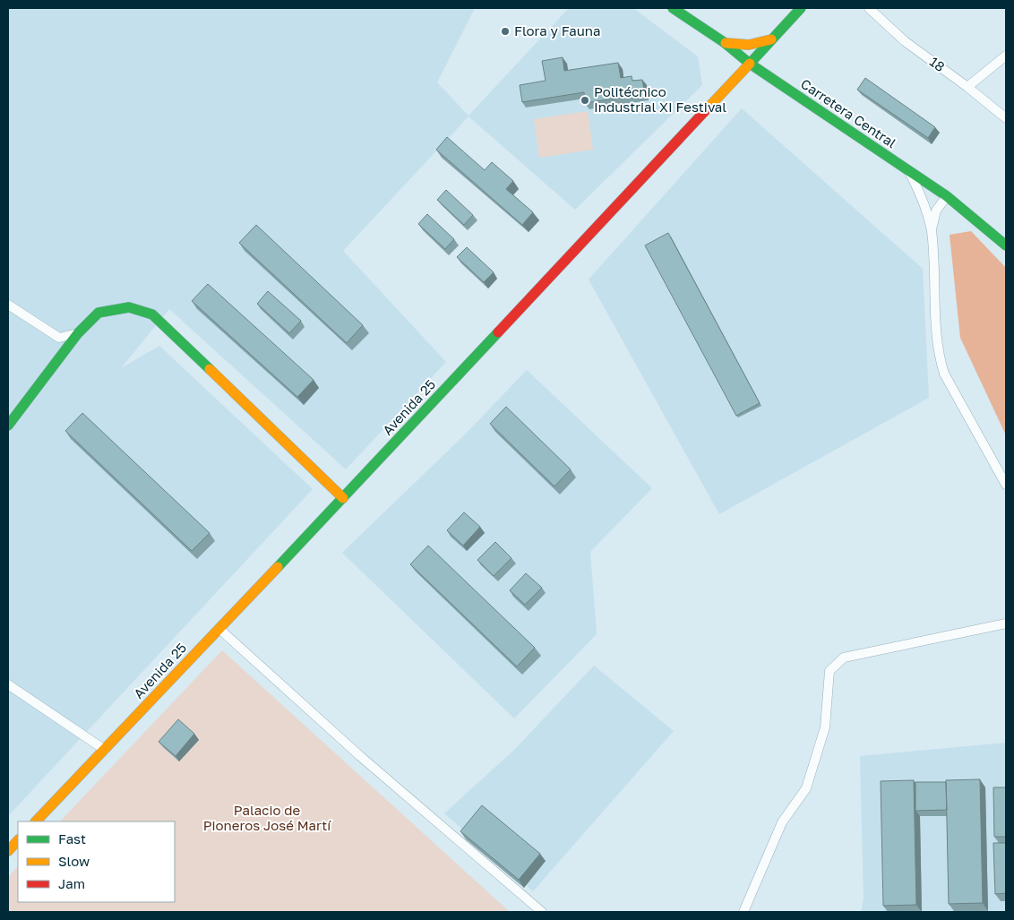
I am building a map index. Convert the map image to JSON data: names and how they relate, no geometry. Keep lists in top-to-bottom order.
{
  "streets": {
    "street": ["18", "Carretera Central", "Avenida 25"]
  },
  "crossings": [
    ["Carretera Central", "Avenida 25"]
  ],
  "parks": ["Palacio de Pioneros José Martí"],
  "places": ["Flora y Fauna", "Politécnico Industrial XI Festival"],
  "legend": ["Fast", "Slow", "Jam"]
}
